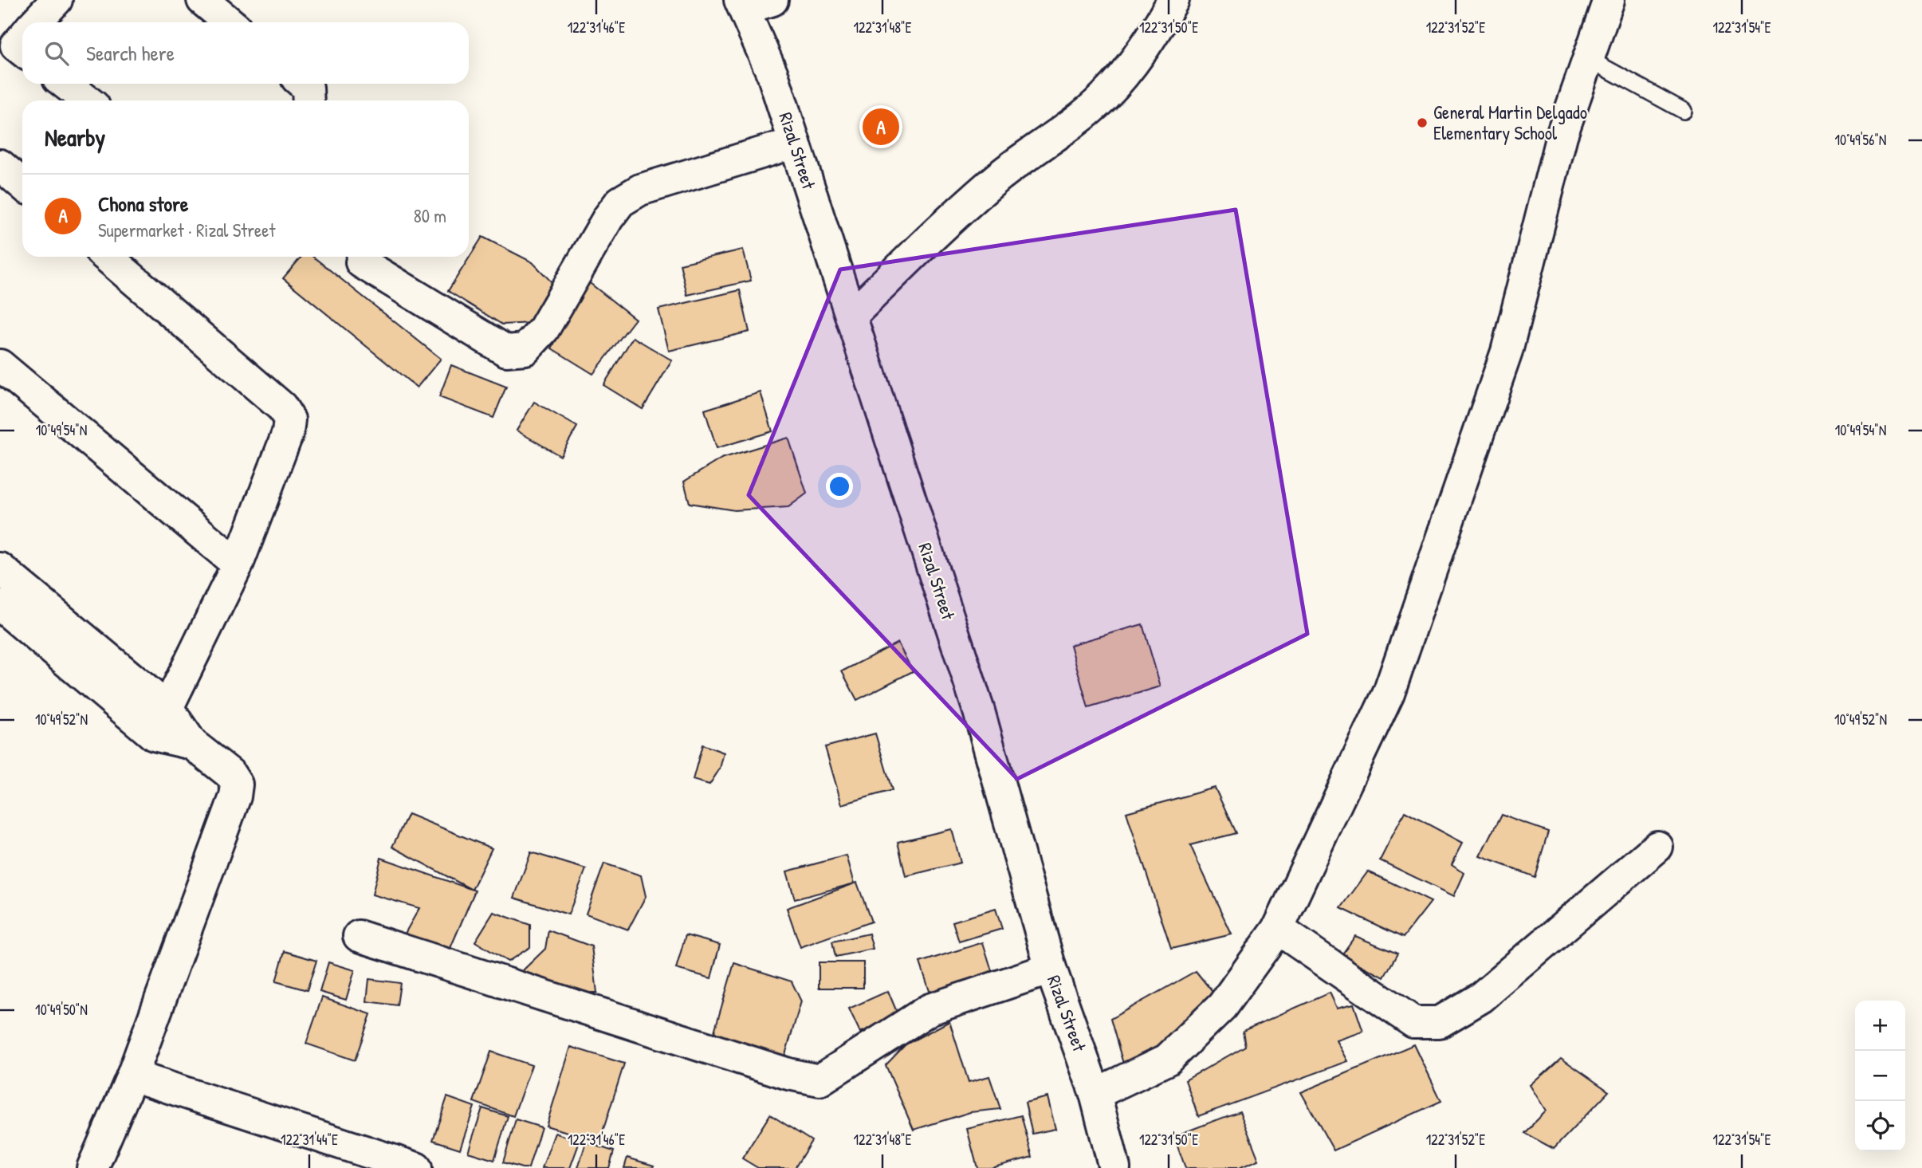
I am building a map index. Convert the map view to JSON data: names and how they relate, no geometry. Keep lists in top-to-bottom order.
{
  "streets": {
    "street": ["Rizal Street"]
  },
  "places": ["General Martin Delgado Elementary School"],
  "page": {
    "search": "Search here",
    "heading": "Nearby",
    "pins": "A",
    "list": [
      {
        "mark": "A",
        "name": "Chona store",
        "note": "Supermarket · Rizal Street",
        "value": "80 m"
      }
    ],
    "map_buttons": ["+", "−"]
  },
  "coordinates": [
    "122°31'46\"E",
    "122°31'48\"E",
    "122°31'50\"E",
    "122°31'52\"E",
    "122°31'54\"E",
    "10°49'56\"N",
    "10°49'54\"N",
    "10°49'52\"N",
    "10°49'50\"N",
    "122°31'44\"E"
  ]
}
